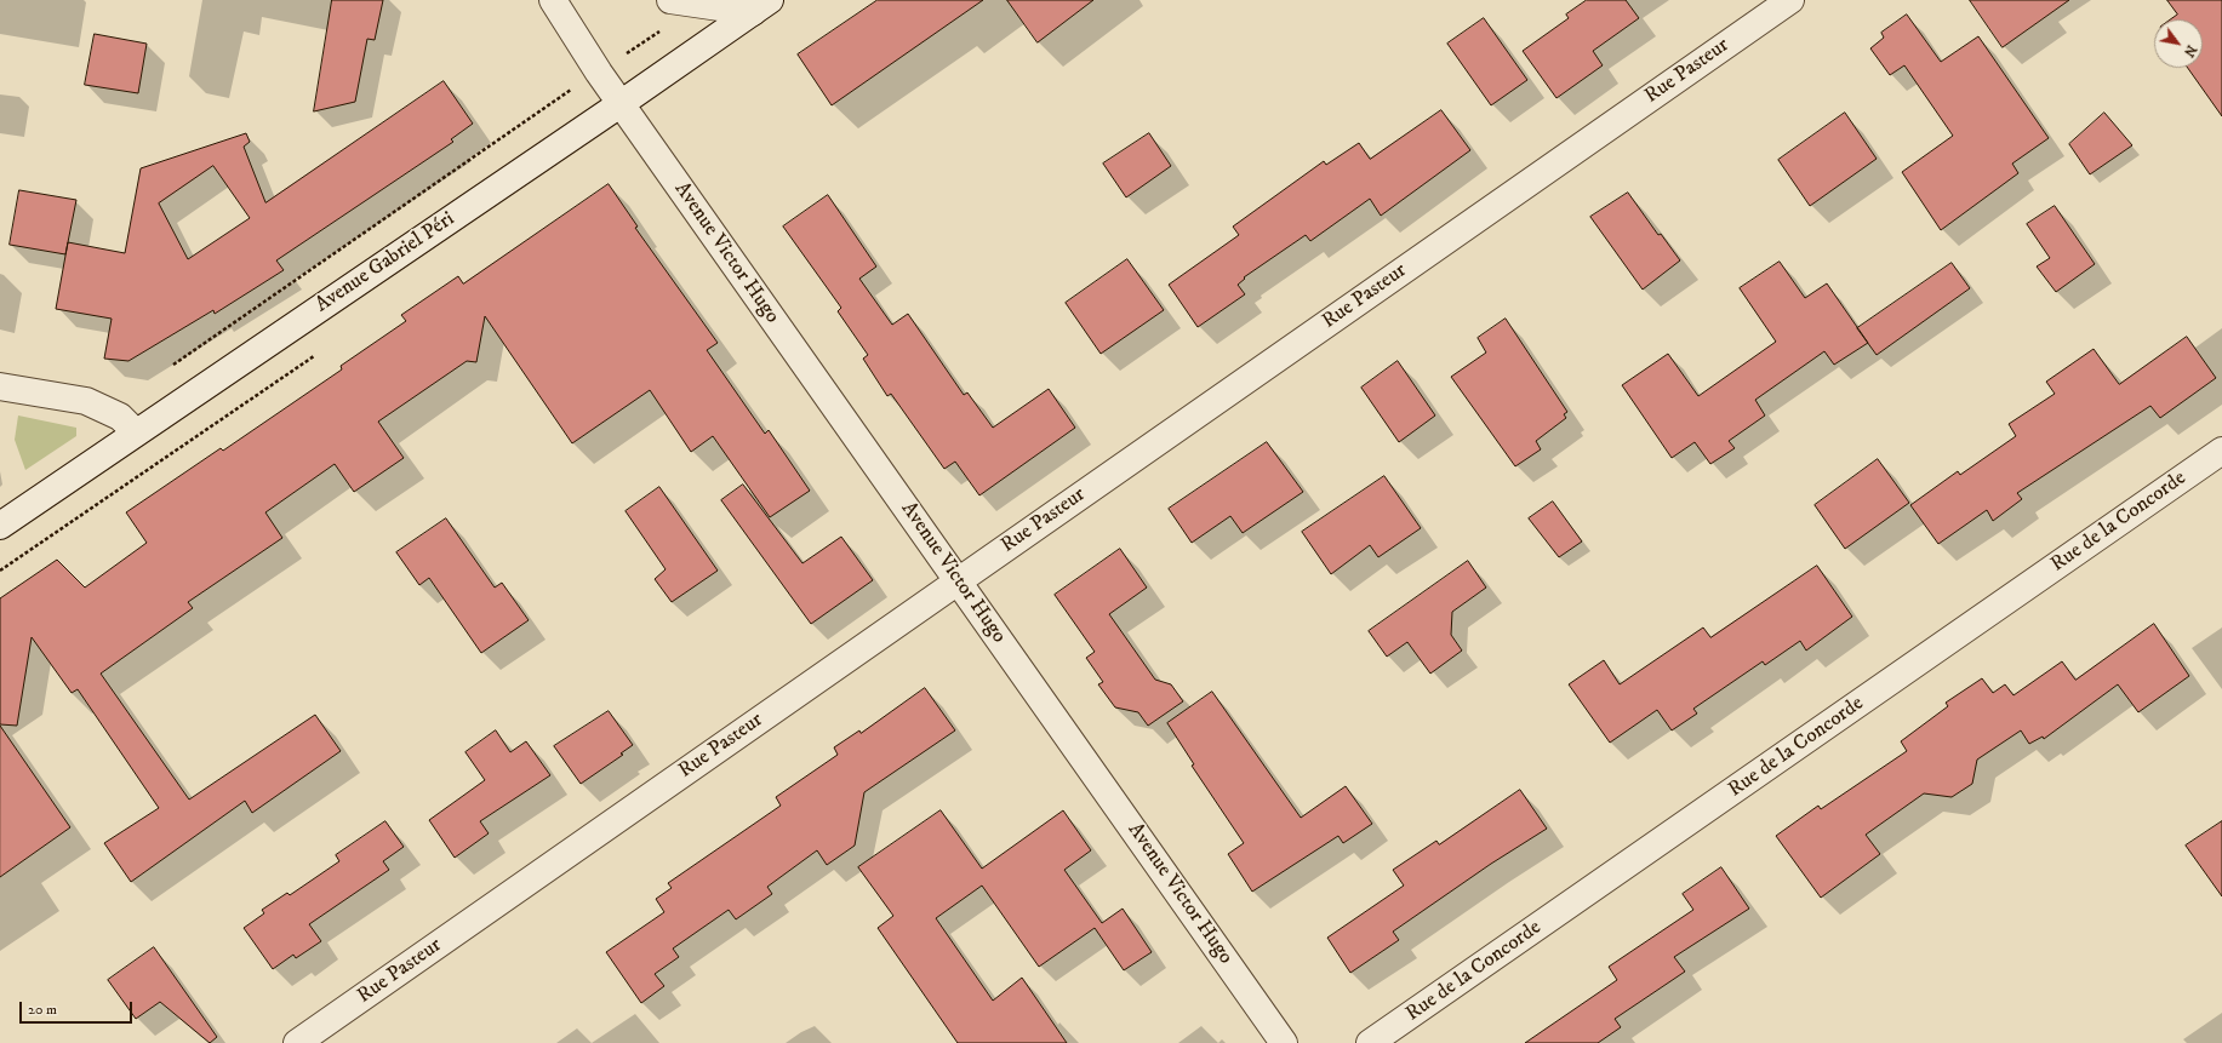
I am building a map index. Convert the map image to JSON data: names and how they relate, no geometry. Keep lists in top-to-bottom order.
{
  "streets": {
    "street": [
      "Rue Pasteur",
      "Avenue Victor Hugo",
      "Avenue Gabriel Péri",
      "Rue de la Concorde"
    ]
  },
  "crossings": [
    ["Rue Pasteur", "Avenue Victor Hugo"],
    ["Avenue Victor Hugo", "Avenue Gabriel Péri"]
  ],
  "scale_bar": "20 m",
  "north": "bottom right"
}
